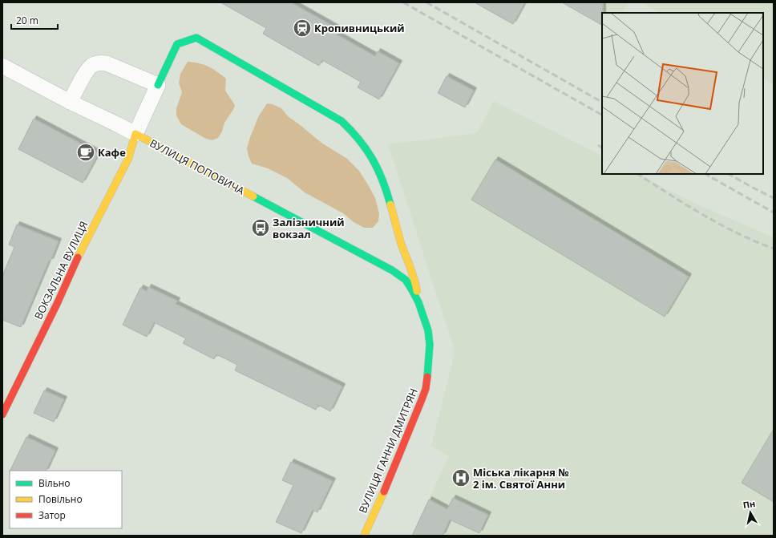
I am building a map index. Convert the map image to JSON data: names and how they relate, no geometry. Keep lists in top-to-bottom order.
{
  "streets": {
    "street": ["ВУЛИЦЯ ПОПОВИЧА", "ВОКЗАЛЬНА ВУЛИЦЯ", "ВУЛИЦЯ ГАННИ ДМИТРЯН"]
  },
  "crossings": [
    ["ВУЛИЦЯ ПОПОВИЧА", "ВОКЗАЛЬНА ВУЛИЦЯ"],
    ["ВУЛИЦЯ ПОПОВИЧА", "ВУЛИЦЯ ГАННИ ДМИТРЯН"]
  ],
  "places": {
    "station": ["Кропивницький"],
    "cafe": ["Кафе"],
    "bus stop": ["Залізничний вокзал"],
    "hospital": ["Міська лікарня № 2 ім. Святої Анни"]
  },
  "legend": ["Вільно", "Повільно", "Затор"],
  "scale_bar": "20 m",
  "north": "top"
}
